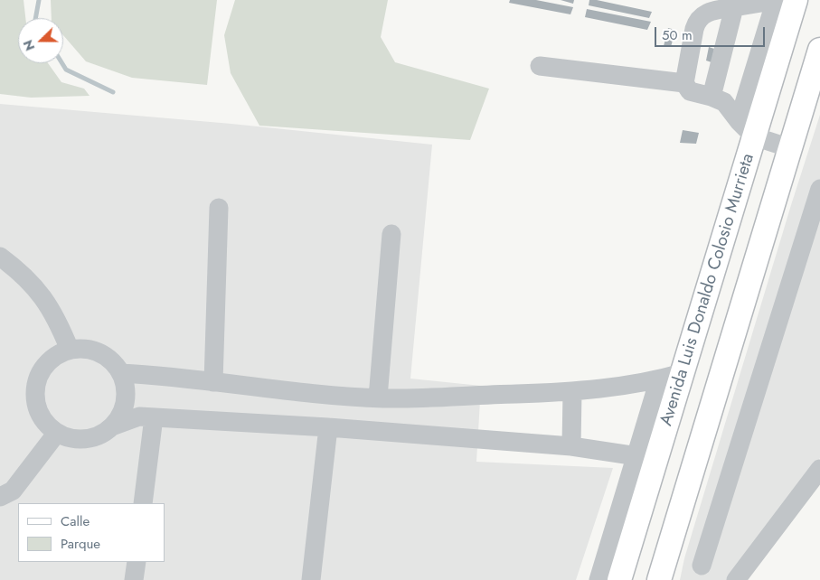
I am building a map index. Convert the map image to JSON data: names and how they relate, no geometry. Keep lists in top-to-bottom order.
{
  "streets": {
    "main road": ["Avenida Luis Donaldo Colosio Murrieta"]
  },
  "legend": ["Calle", "Parque"],
  "scale_bar": "50 m",
  "north": "left"
}
